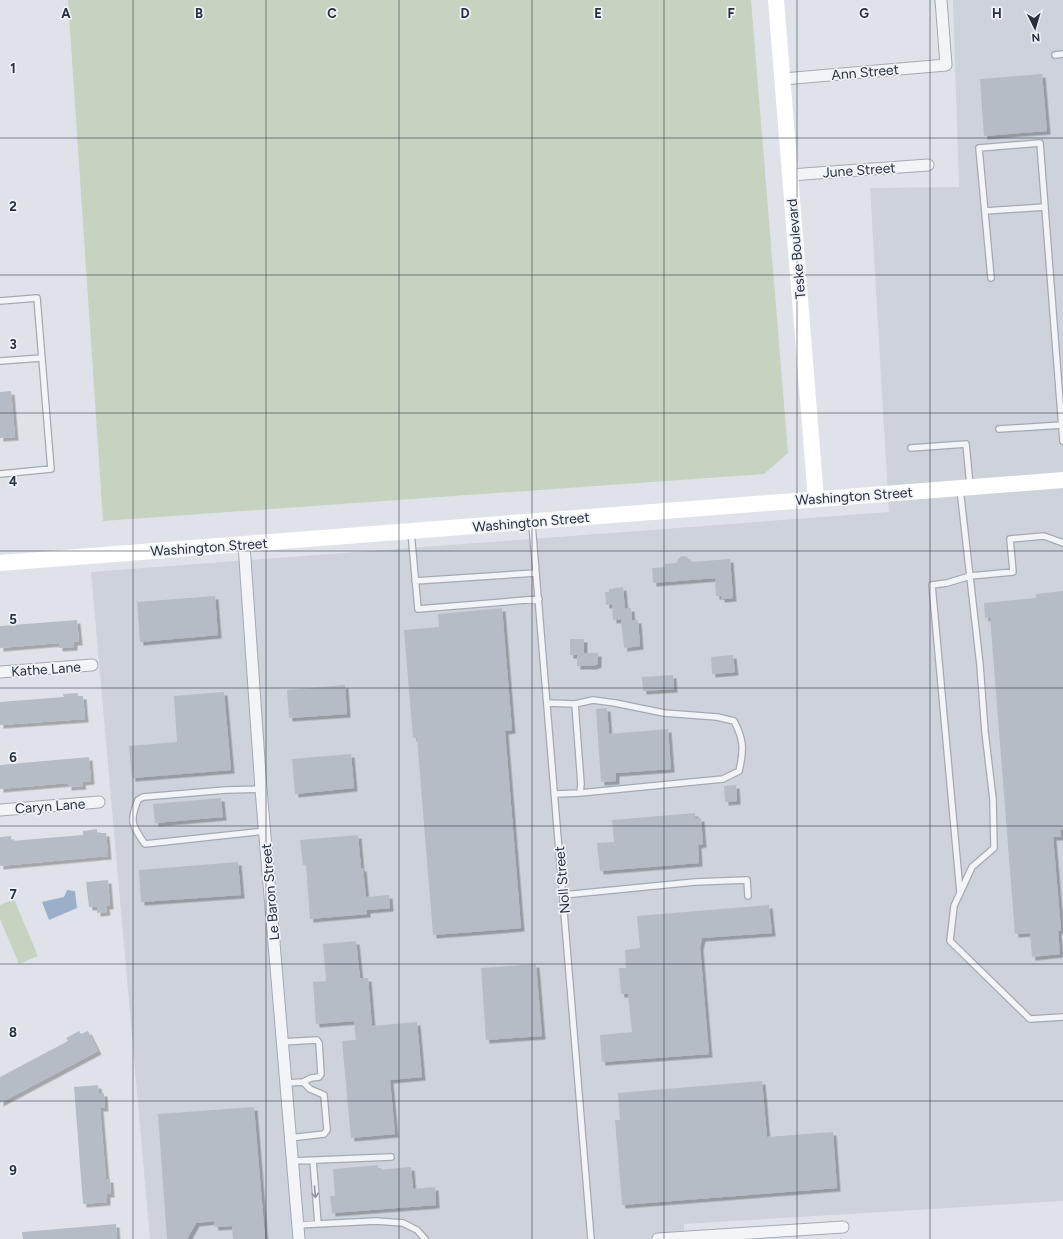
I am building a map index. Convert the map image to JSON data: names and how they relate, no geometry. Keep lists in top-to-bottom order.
{
  "streets": {
    "main road": ["Teske Boulevard", "Washington Street"],
    "street": [
      "Ann Street",
      "June Street",
      "Kathe Lane",
      "Caryn Lane",
      "Le Baron Street"
    ],
    "lane": ["Noll Street"]
  },
  "crossings": [
    ["Ann Street", "Teske Boulevard"],
    ["June Street", "Teske Boulevard"],
    ["Teske Boulevard", "Washington Street"],
    ["Washington Street", "Noll Street"],
    ["Washington Street", "Le Baron Street"]
  ],
  "north": "bottom",
  "grid": {
    "columns": [
      "A",
      "B",
      "C",
      "D",
      "E",
      "F",
      "G",
      "H"
    ],
    "rows": [
      "1",
      "2",
      "3",
      "4",
      "5",
      "6",
      "7",
      "8",
      "9"
    ]
  }
}
